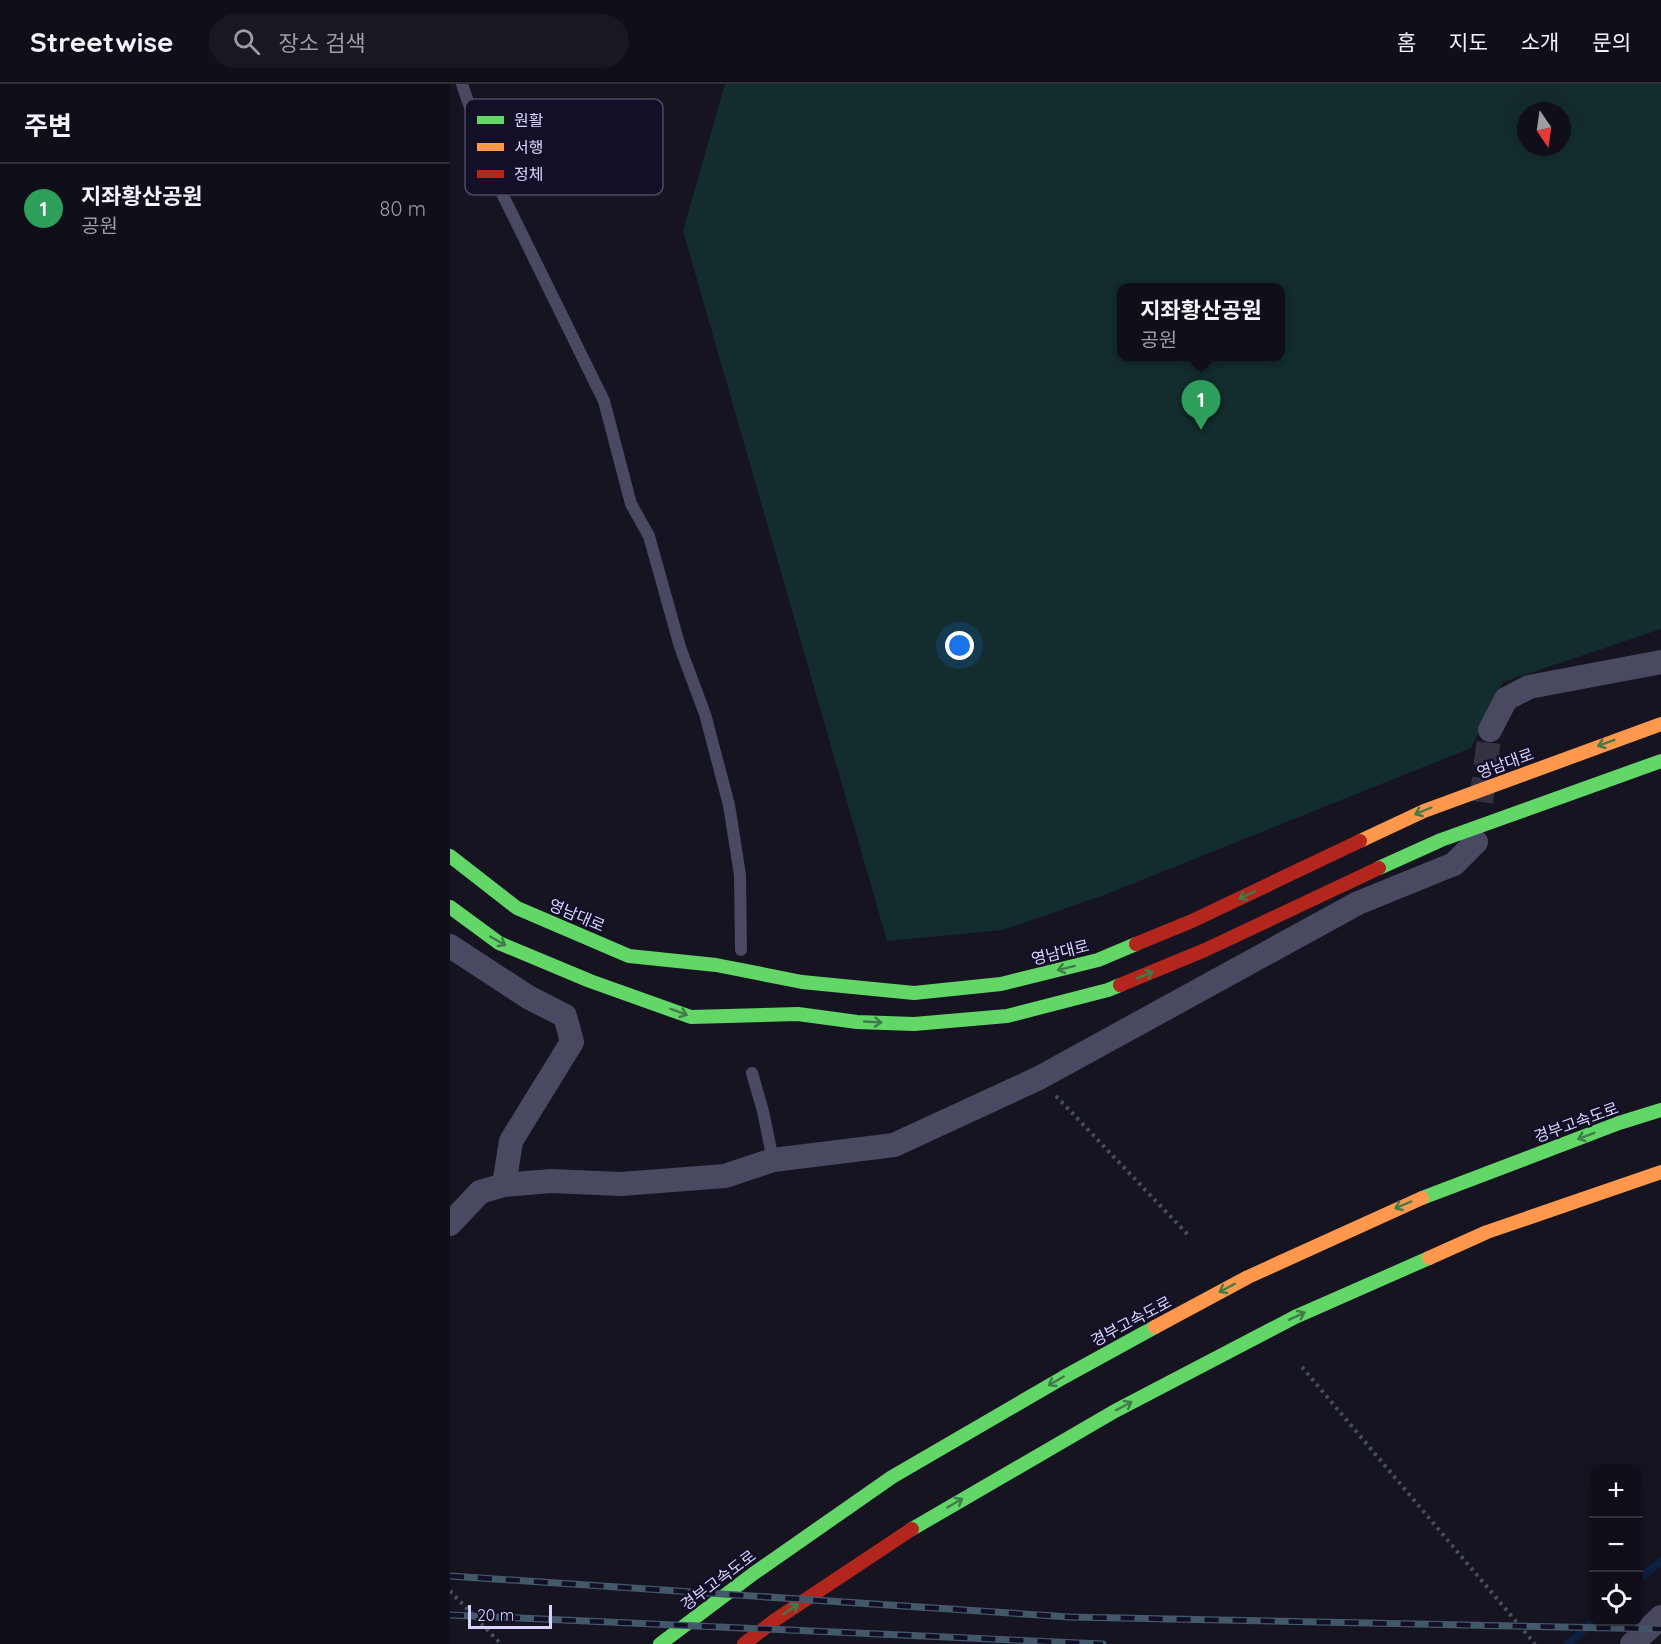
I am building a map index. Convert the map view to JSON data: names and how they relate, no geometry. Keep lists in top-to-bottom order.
{
  "streets": {
    "main road": ["영남대로", "경부고속도로"]
  },
  "legend": ["원활", "서행", "정체"],
  "scale_bar": "20 m",
  "north": "bottom",
  "page": {
    "header": "Streetwise",
    "search": "장소 검색",
    "nav": [
      "홈",
      "지도",
      "소개",
      "문의"
    ],
    "heading": "주변",
    "list": [
      {
        "mark": "1",
        "name": "지좌황산공원",
        "note": "공원",
        "value": "80 m"
      }
    ],
    "popup": ["지좌황산공원", "공원"],
    "pins": "1",
    "map_buttons": ["+", "−"],
    "scale": "20 m"
  }
}
